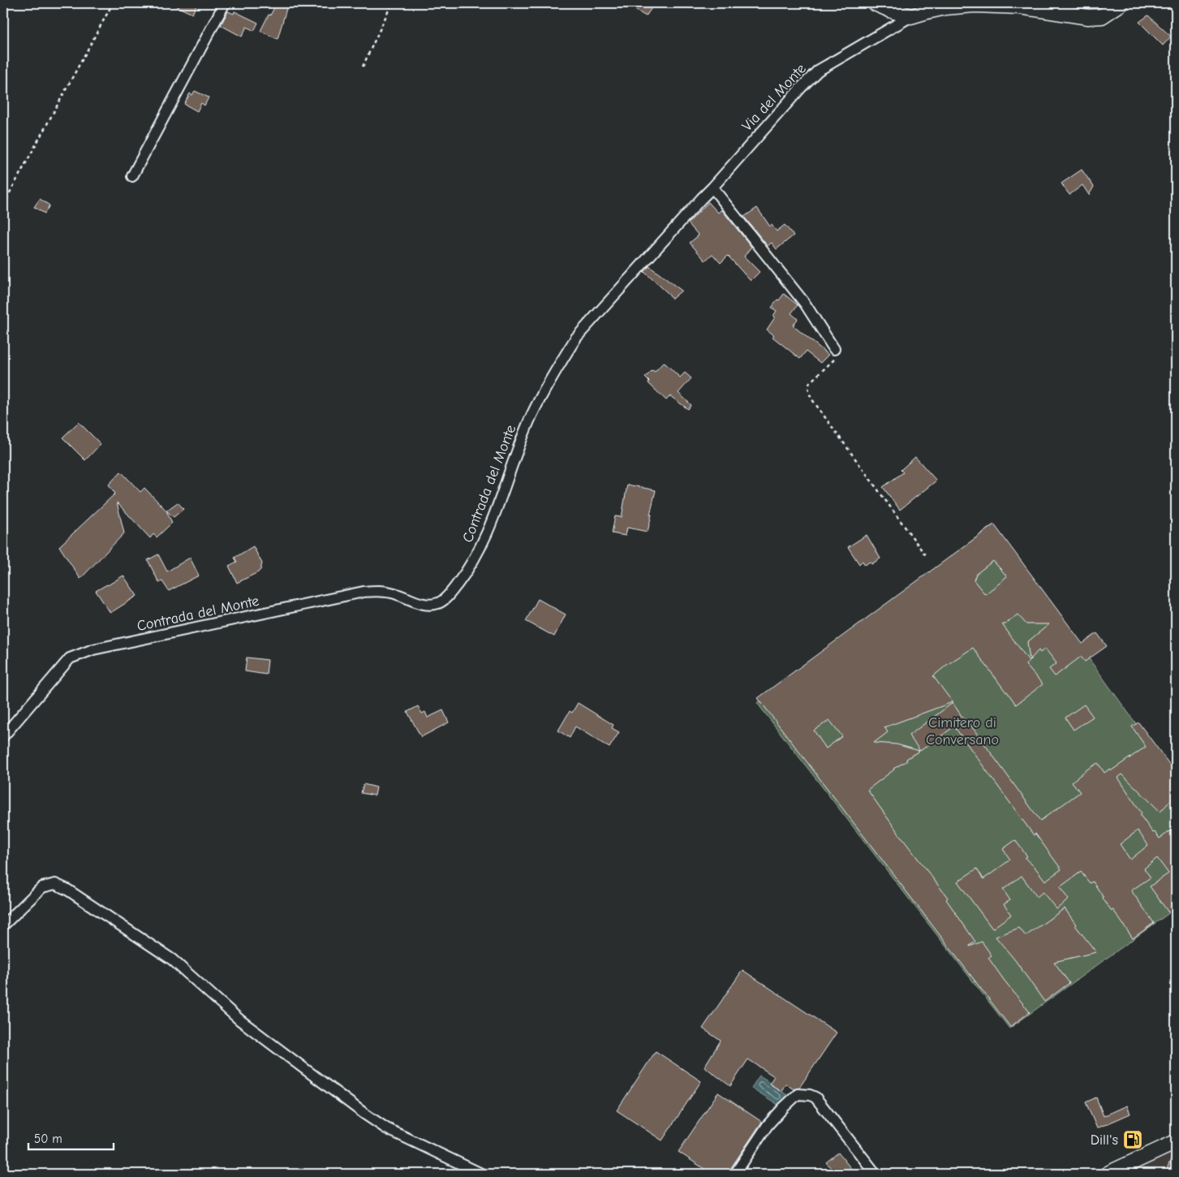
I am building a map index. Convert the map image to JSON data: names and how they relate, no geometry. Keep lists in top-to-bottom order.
{
  "streets": {
    "street": ["Via del Monte", "Contrada del Monte"]
  },
  "crossings": [
    ["Via del Monte", "Contrada del Monte"]
  ],
  "parks": ["Cimitero di Conversano"],
  "places": {
    "fuel station": ["Dill's"]
  },
  "scale_bar": "50 m"
}
